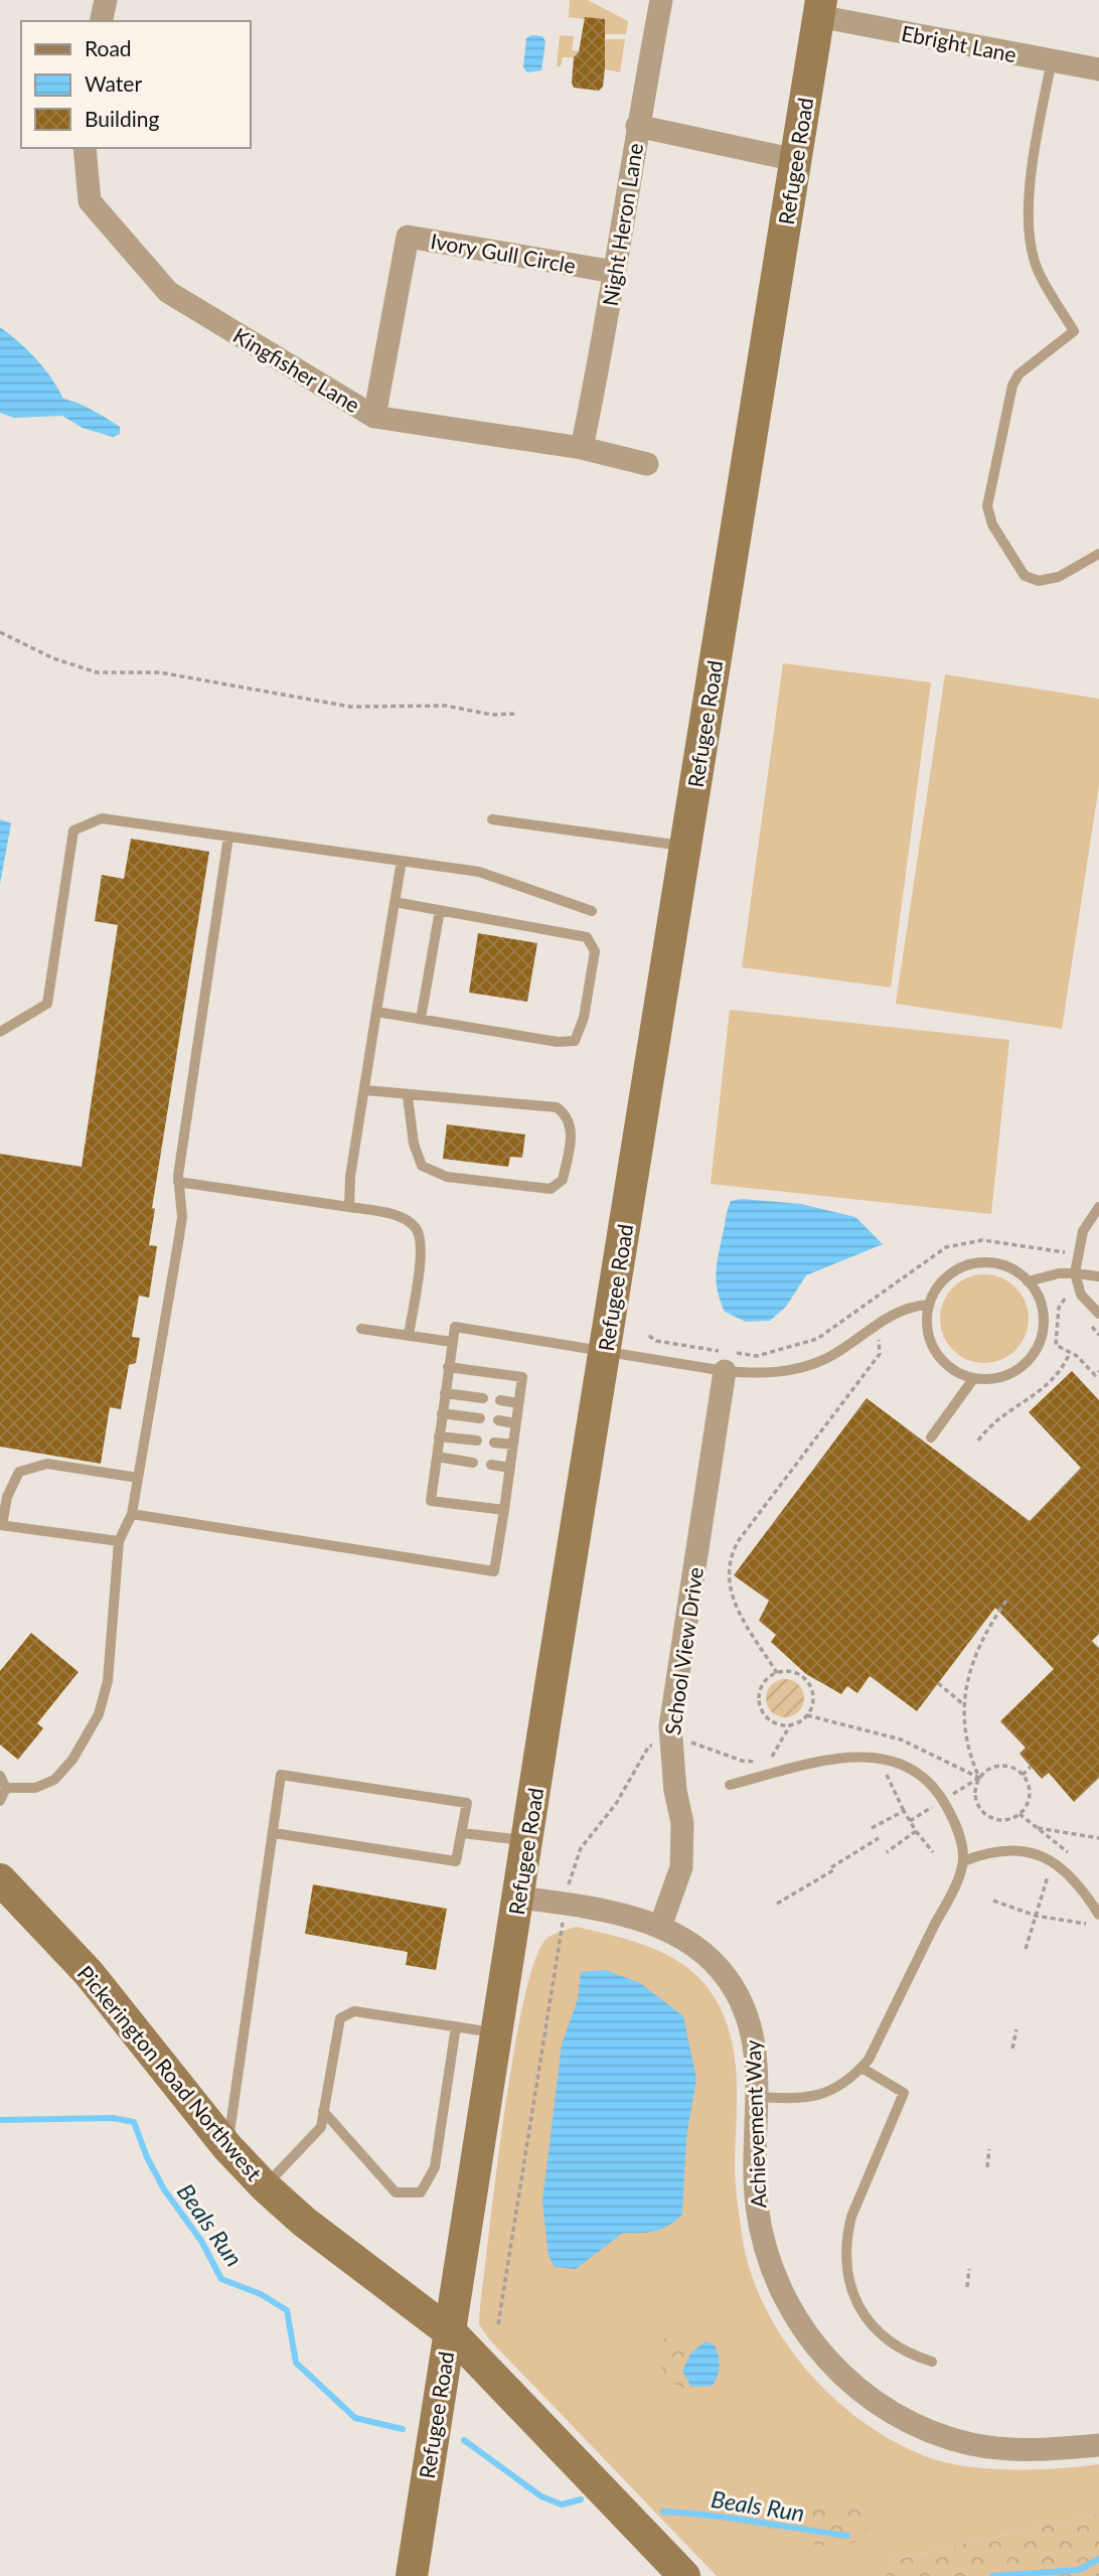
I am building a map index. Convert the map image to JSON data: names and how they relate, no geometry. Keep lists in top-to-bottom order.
{
  "streets": {
    "main road": ["Refugee Road", "Pickerington Road Northwest"],
    "street": [
      "Ebright Lane",
      "Night Heron Lane",
      "Ivory Gull Circle",
      "Kingfisher Lane",
      "School View Drive",
      "Achievement Way"
    ]
  },
  "crossings": [
    ["Ebright Lane", "Refugee Road"],
    ["Refugee Road", "Pickerington Road Northwest"],
    ["Refugee Road", "Achievement Way"],
    ["Night Heron Lane", "Ivory Gull Circle"],
    ["Night Heron Lane", "Kingfisher Lane"],
    ["Ivory Gull Circle", "Kingfisher Lane"],
    ["School View Drive", "Achievement Way"]
  ],
  "water": ["Beals Run"],
  "legend": ["Road", "Water", "Building"]
}
